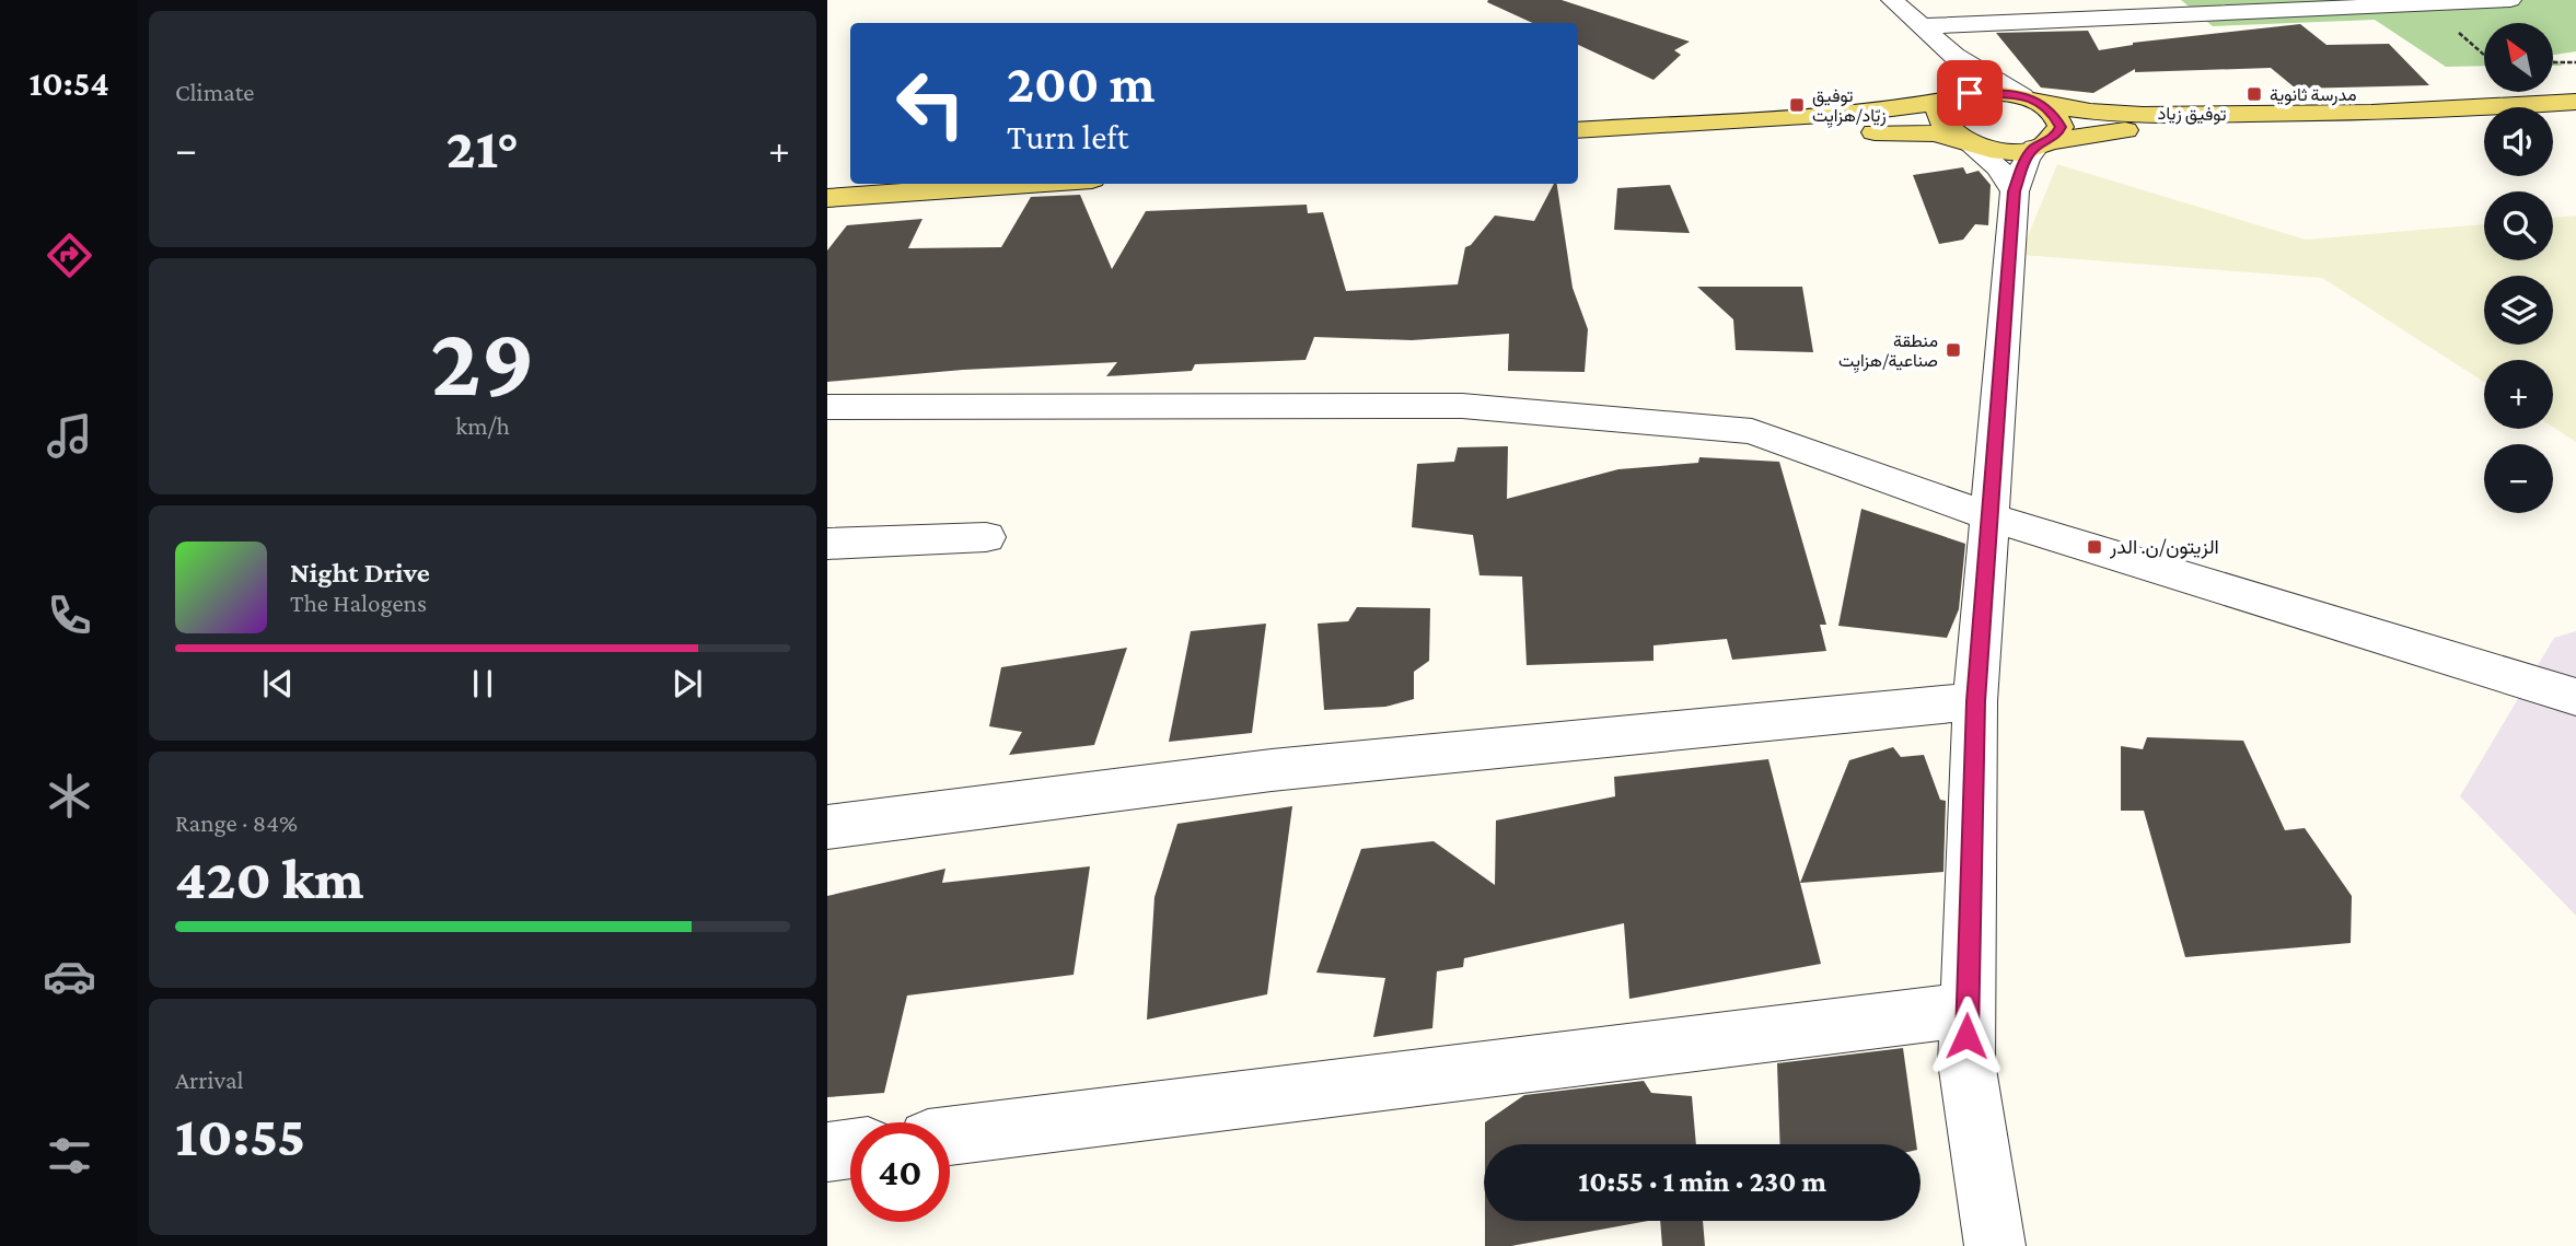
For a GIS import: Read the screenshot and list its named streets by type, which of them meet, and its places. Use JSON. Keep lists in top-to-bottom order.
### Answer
{
  "streets": {
    "main road": ["توفيق زياد"]
  },
  "places": {
    "transit": [
      "مدرسة ثانوية",
      "توفيق زيّاد/هزايِت",
      "منطقة صناعية/هزايِت",
      "الزيتون/ن. الدر"
    ]
  },
  "north": "top left",
  "page": {
    "tabs": "10:54",
    "tile": [
      "Climate",
      ["29", "km/h"],
      ["Range · 84%", "420 km"],
      ["Arrival", "10:55"]
    ],
    "map_buttons": ["+", "−"],
    "turn": ["200 m", "Turn left"],
    "heat": ["−", "21°", "+"],
    "song": ["Night Drive", "The Halogens"],
    "limit": "40",
    "trip": "10:55 · 1 min · 230 m"
  }
}
